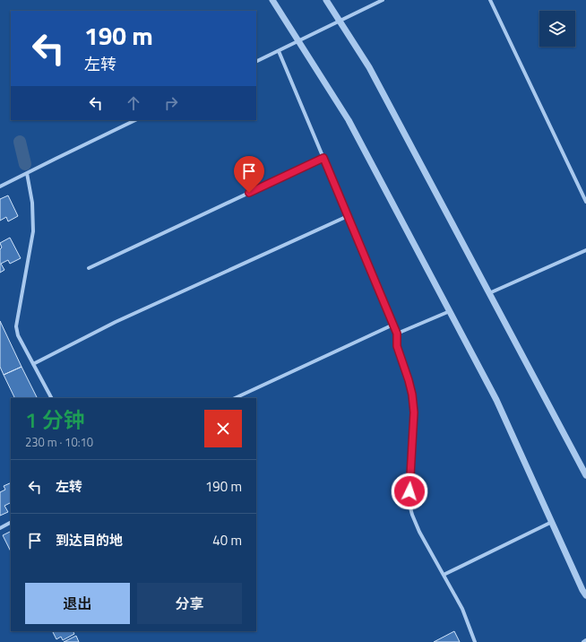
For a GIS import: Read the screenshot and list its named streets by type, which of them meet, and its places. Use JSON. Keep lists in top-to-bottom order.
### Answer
{
  "page": {
    "turn": ["190 m", "左转"],
    "heading": ["1 分钟", "230 m · 10:10"],
    "list": [
      {
        "name": "左转",
        "value": "190 m"
      },
      {
        "name": "到达目的地",
        "value": "40 m"
      }
    ],
    "buttons": ["退出", "分享"]
  }
}
